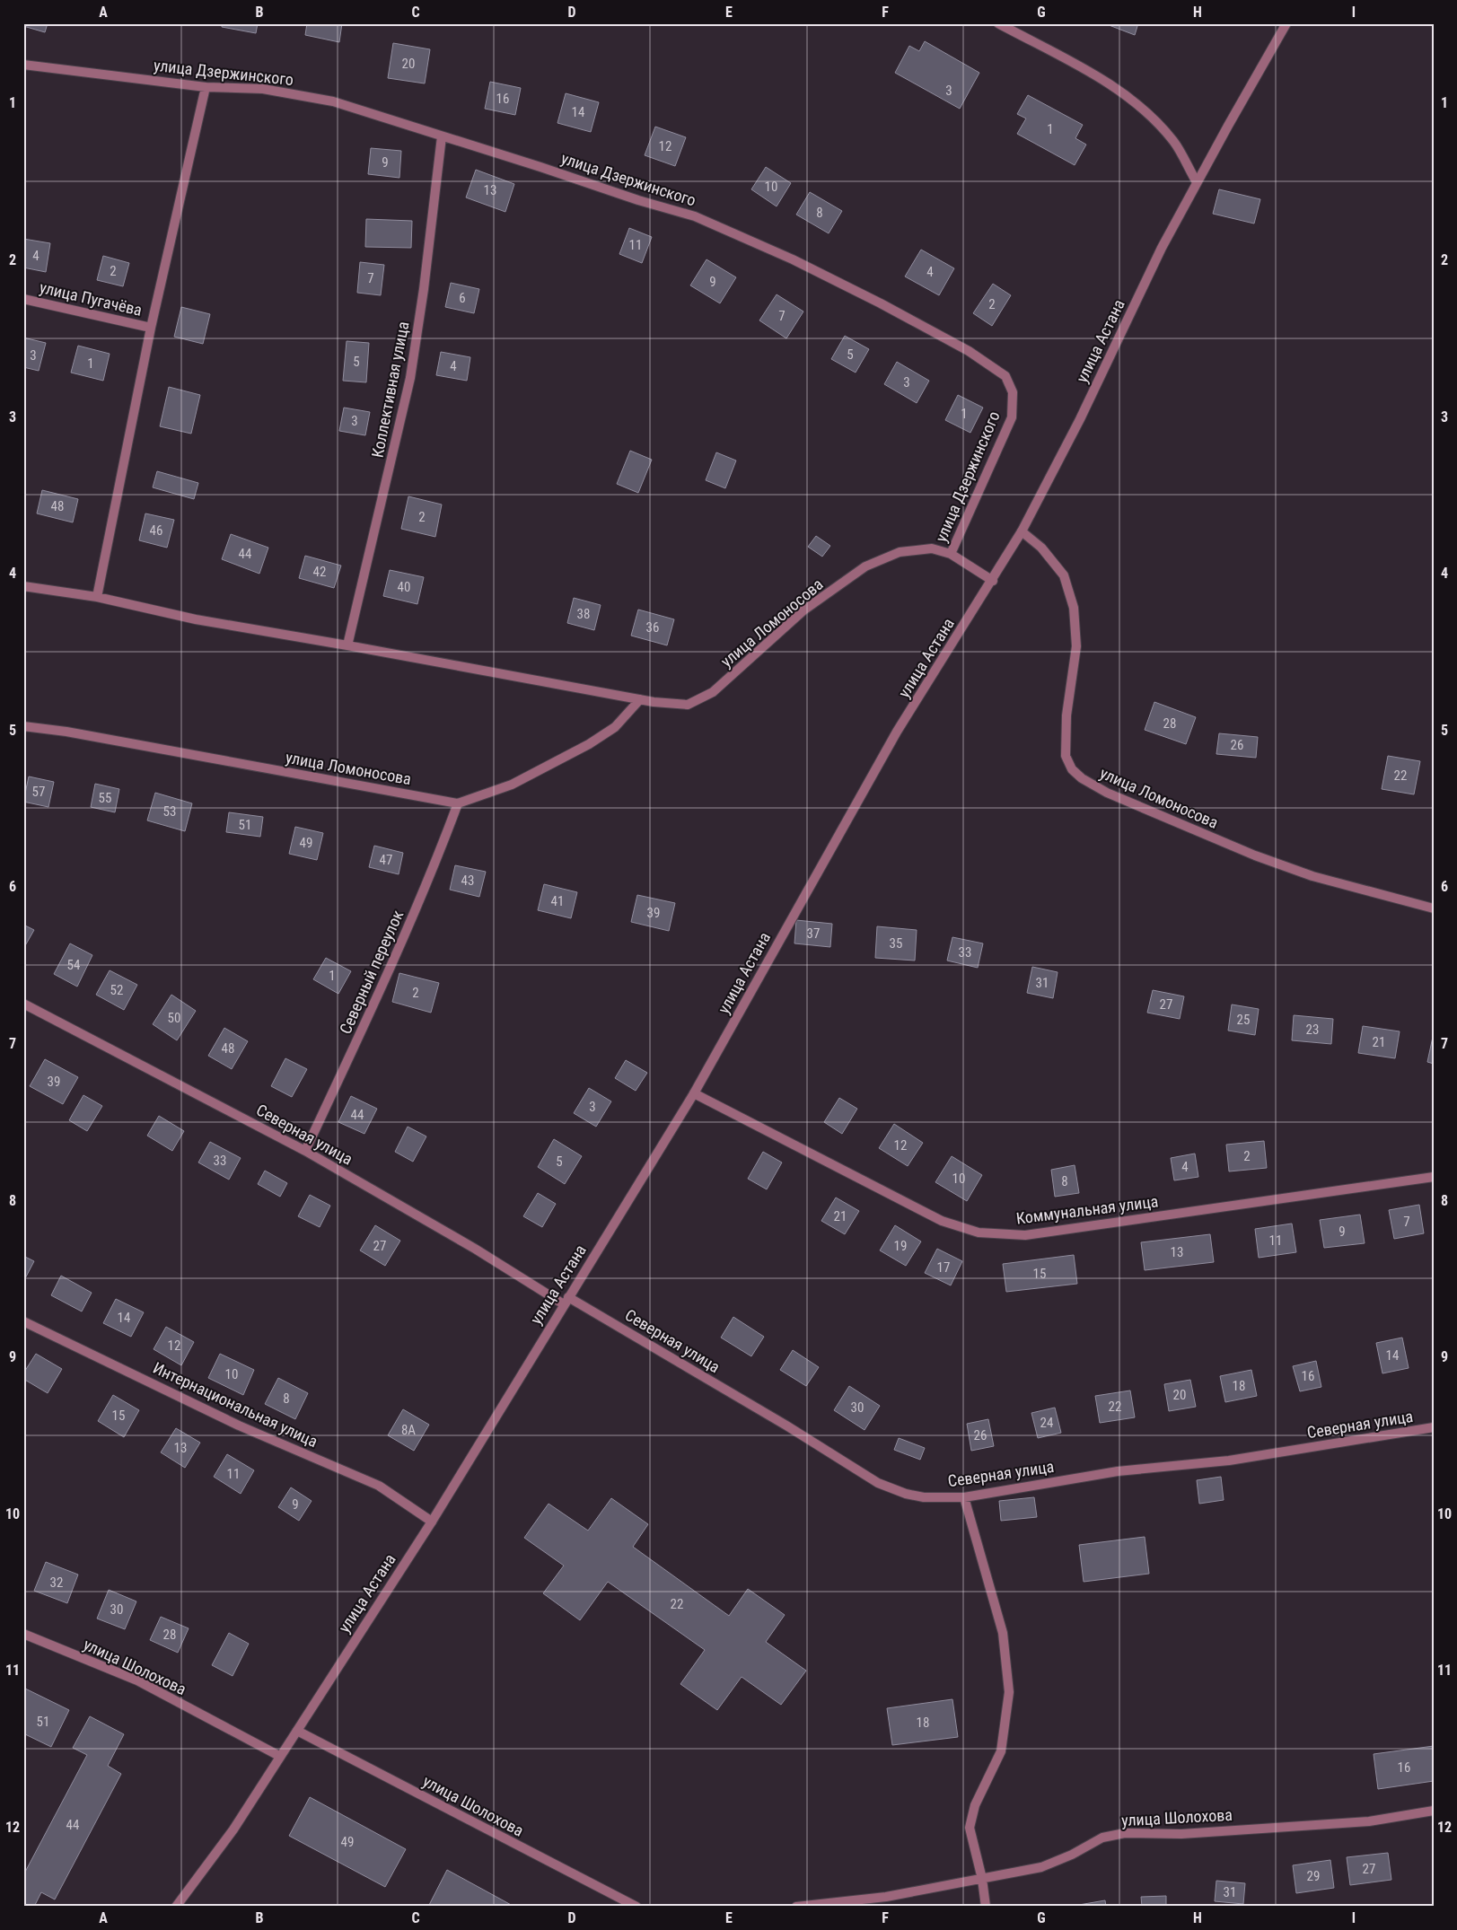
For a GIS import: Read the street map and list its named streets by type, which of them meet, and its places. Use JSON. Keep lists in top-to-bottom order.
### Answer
{
  "streets": {
    "street": [
      "улица Дзержинского",
      "улица Пугачёва",
      "улица Астана",
      "Коллективная улица",
      "улица Ломоносова",
      "Северный переулок",
      "Северная улица",
      "Коммунальная улица",
      "Интернациональная улица",
      "улица Шолохова"
    ]
  },
  "crossings": [
    ["улица Дзержинского", "Коллективная улица"],
    ["улица Дзержинского", "улица Ломоносова"],
    ["улица Астана", "улица Ломоносова"],
    ["улица Астана", "Северная улица"],
    ["улица Астана", "Коммунальная улица"],
    ["улица Астана", "Интернациональная улица"],
    ["улица Астана", "улица Шолохова"],
    ["Коллективная улица", "улица Ломоносова"],
    ["улица Ломоносова", "Северный переулок"],
    ["Северный переулок", "Северная улица"]
  ],
  "house_numbers": [
    "20",
    "3",
    "16",
    "14",
    "1",
    "12",
    "9",
    "10",
    "13",
    "8",
    "11",
    "4",
    "2",
    "4",
    "7",
    "9",
    "6",
    "2",
    "7",
    "5",
    "3",
    "5",
    "1",
    "4",
    "3",
    "1",
    "3",
    "48",
    "2",
    "46",
    "44",
    "42",
    "40",
    "38",
    "36",
    "28",
    "26",
    "22",
    "57",
    "55",
    "53",
    "51",
    "49",
    "47",
    "43",
    "41",
    "39",
    "37",
    "35",
    "33",
    "54",
    "1",
    "31",
    "52",
    "2",
    "27",
    "50",
    "25",
    "23",
    "21",
    "48",
    "39",
    "3",
    "44",
    "12",
    "2",
    "33",
    "5",
    "4",
    "10",
    "8",
    "21",
    "7",
    "9",
    "11",
    "27",
    "19",
    "13",
    "17",
    "15",
    "14",
    "12",
    "14",
    "10",
    "16",
    "18",
    "20",
    "8",
    "22",
    "30",
    "15",
    "24",
    "8А",
    "26",
    "13",
    "11",
    "9",
    "32",
    "22",
    "30",
    "28",
    "51",
    "18",
    "16",
    "44",
    "49",
    "27",
    "29",
    "31"
  ],
  "grid": {
    "columns": [
      "A",
      "B",
      "C",
      "D",
      "E",
      "F",
      "G",
      "H",
      "I"
    ],
    "rows": [
      "1",
      "2",
      "3",
      "4",
      "5",
      "6",
      "7",
      "8",
      "9",
      "10",
      "11",
      "12"
    ]
  }
}
